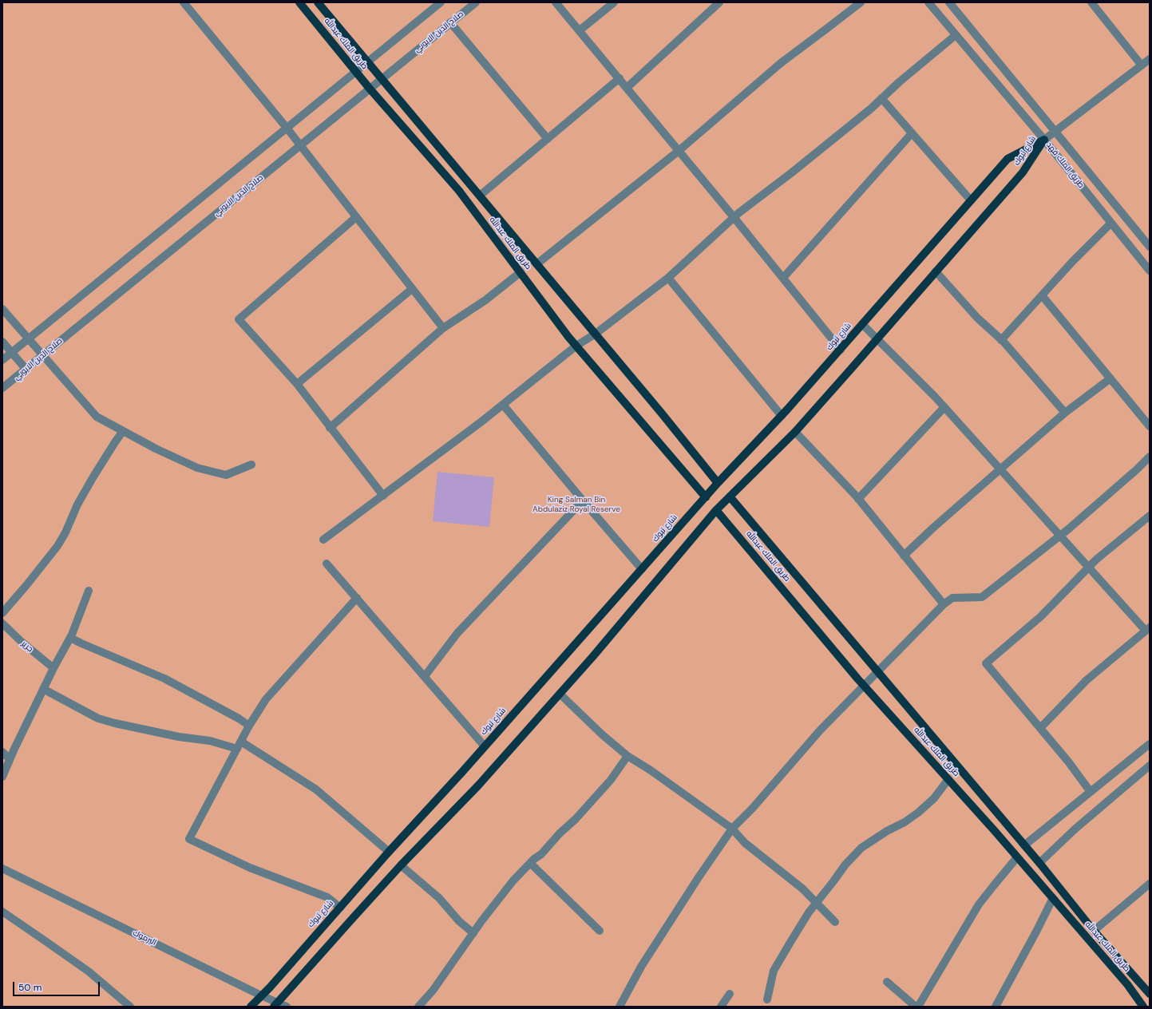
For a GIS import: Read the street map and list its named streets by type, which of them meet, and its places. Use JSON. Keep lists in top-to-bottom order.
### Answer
{
  "streets": {
    "main road": ["طريق الملك عبدالله", "شارع تبوك"],
    "street": [
      "صلاح الدين الايوبي",
      "طريق الملك فهد",
      "جرير",
      "اليرموك"
    ]
  },
  "crossings": [
    ["صلاح الدين الايوبي", "طريق الملك عبدالله"],
    ["طريق الملك عبدالله", "شارع تبوك"],
    ["شارع تبوك", "طريق الملك فهد"],
    ["شارع تبوك", "اليرموك"]
  ],
  "parks": ["King Salman Bin Abdulaziz Royal Reserve"],
  "scale_bar": "50 m"
}
